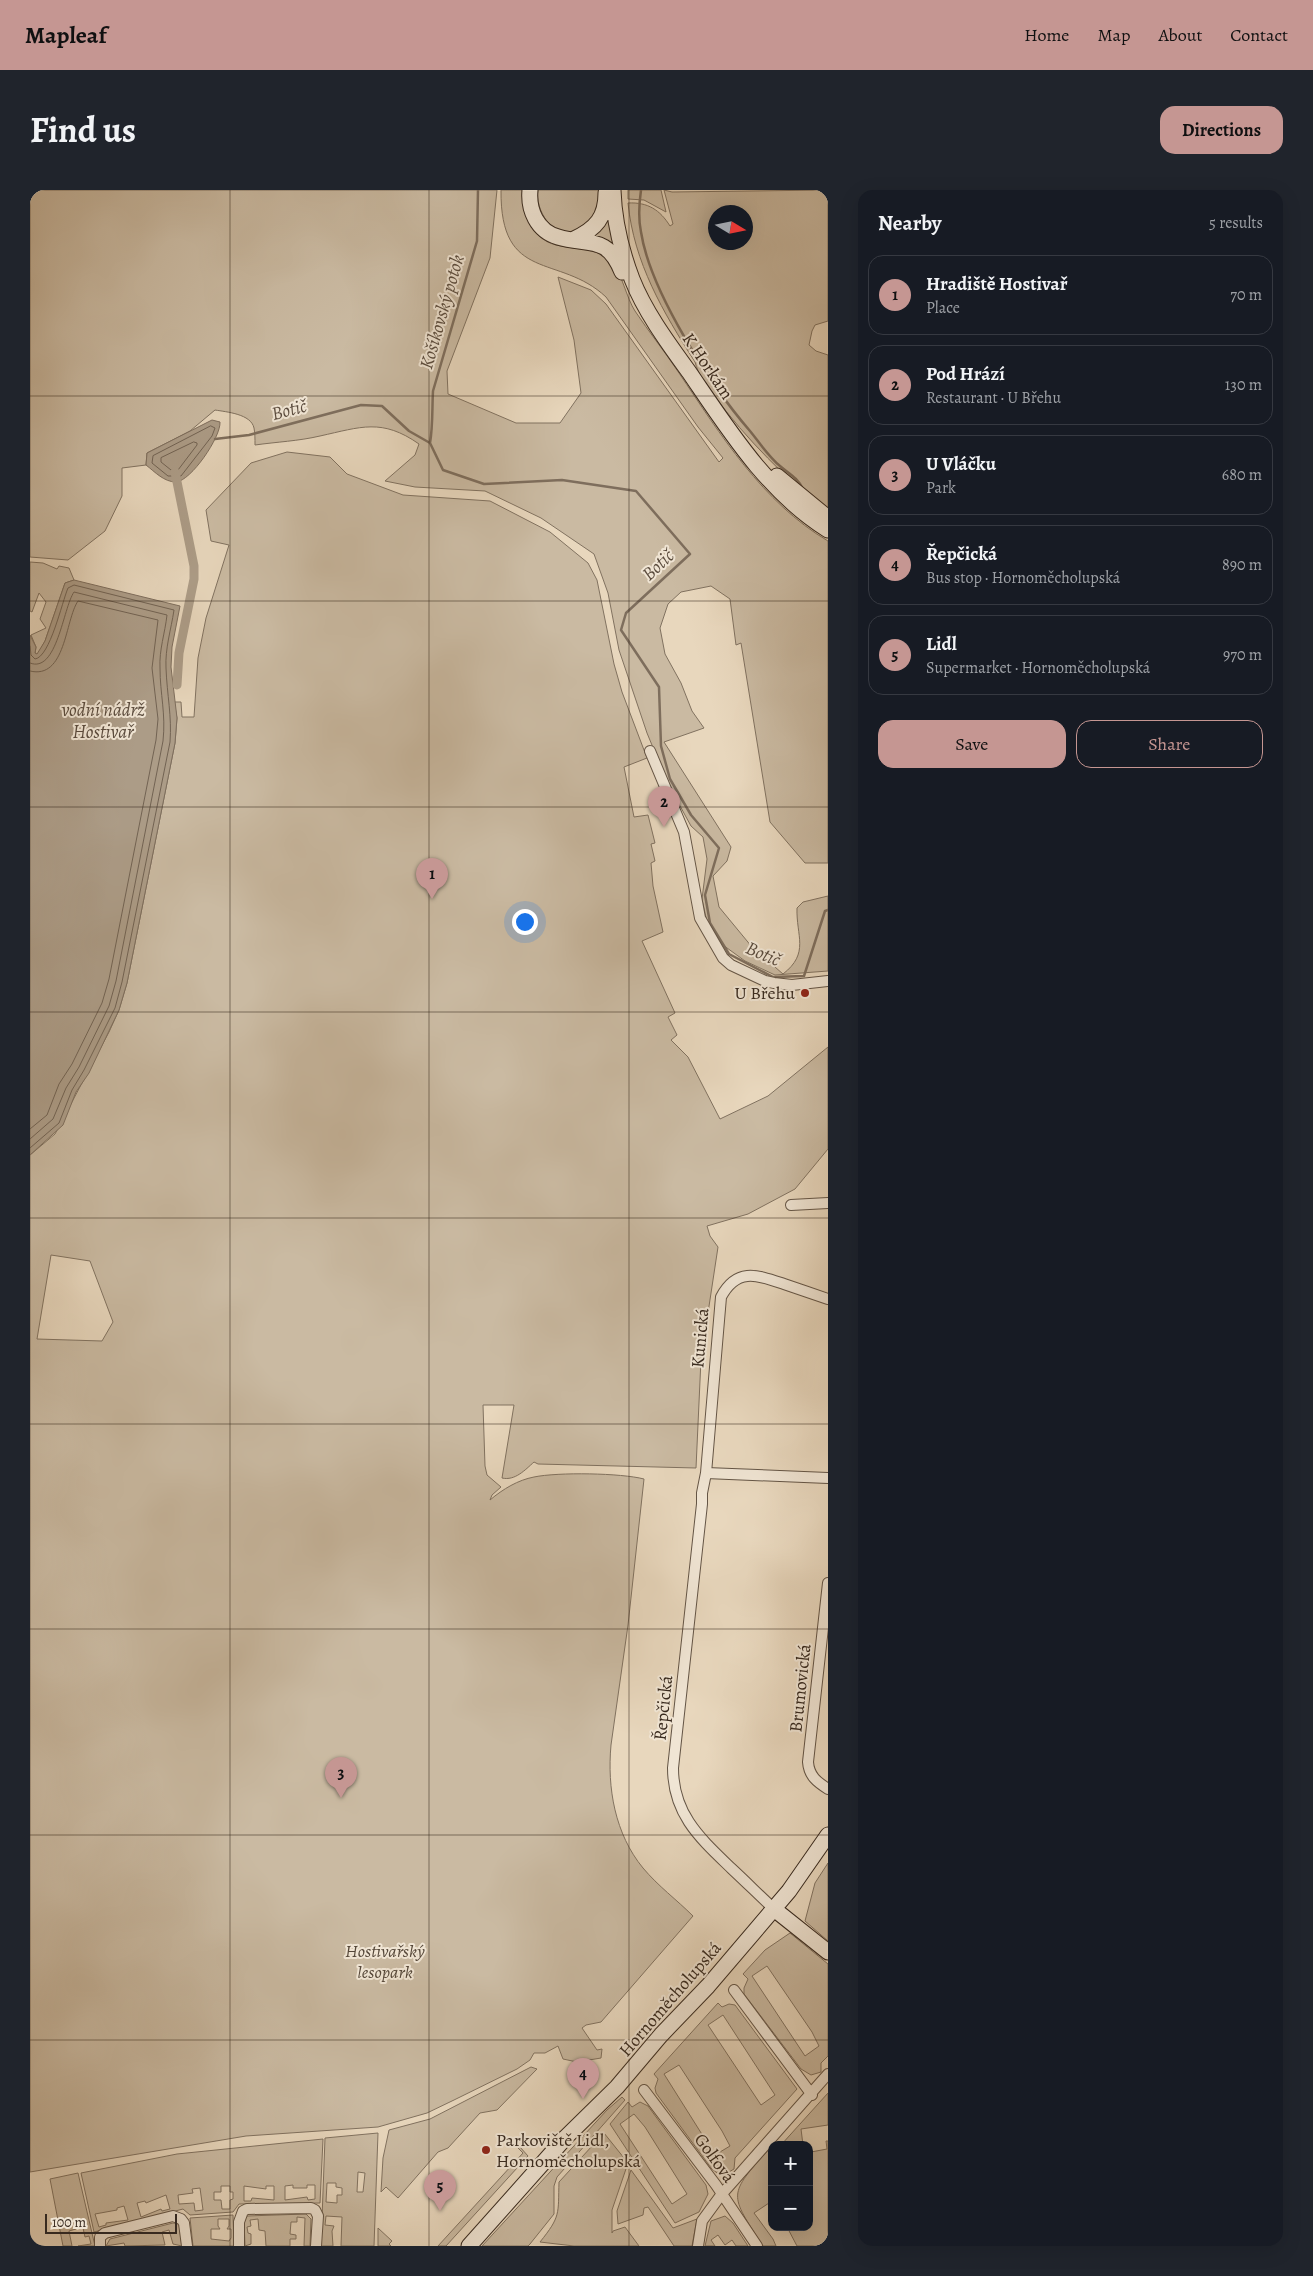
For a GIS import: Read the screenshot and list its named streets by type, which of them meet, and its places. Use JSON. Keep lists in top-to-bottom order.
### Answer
{
  "streets": {
    "main road": ["K Horkám", "Hornoměcholupská"],
    "street": [
      "Kunická",
      "Brumovická",
      "Řepčická",
      "Golfová"
    ]
  },
  "crossings": [
    ["Kunická", "Řepčická"],
    ["Řepčická", "Hornoměcholupská"]
  ],
  "water": ["Košíkovský potok", "Botič", "vodní nádrž Hostivař"],
  "parks": ["Hostivařský lesopark"],
  "places": ["U Břehu", "Parkoviště Lidl, Hornoměcholupská"],
  "scale_bar": "100 m",
  "north": "right",
  "page": {
    "header": "Mapleaf",
    "nav": [
      "Home",
      "Map",
      "About",
      "Contact"
    ],
    "title": "Find us",
    "buttons": [
      "Directions",
      ["Save", "Share"]
    ],
    "heading": ["Nearby", "5 results"],
    "list": [
      {
        "mark": "1",
        "name": "Hradiště Hostivař",
        "note": "Place",
        "value": "70 m"
      },
      {
        "mark": "2",
        "name": "Pod Hrází",
        "note": "Restaurant · U Břehu",
        "value": "130 m"
      },
      {
        "mark": "3",
        "name": "U Vláčku",
        "note": "Park",
        "value": "680 m"
      },
      {
        "mark": "4",
        "name": "Řepčická",
        "note": "Bus stop · Hornoměcholupská",
        "value": "890 m"
      },
      {
        "mark": "5",
        "name": "Lidl",
        "note": "Supermarket · Hornoměcholupská",
        "value": "970 m"
      }
    ],
    "pins": [
      "2",
      "1",
      "3",
      "4",
      "5"
    ],
    "map_buttons": ["+", "−"],
    "scale": "100 m"
  }
}
